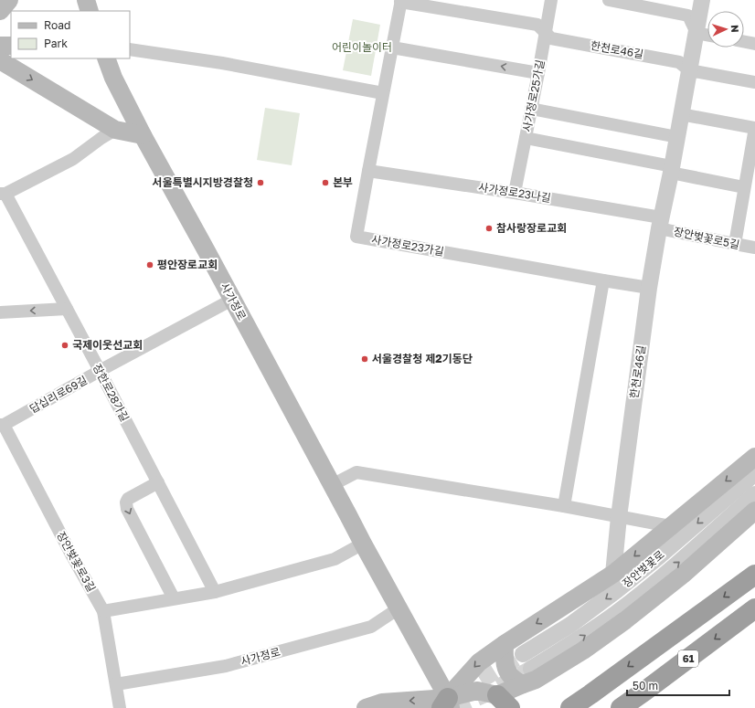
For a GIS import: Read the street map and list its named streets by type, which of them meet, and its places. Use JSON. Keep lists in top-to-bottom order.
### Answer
{
  "streets": {
    "highway": ["61"],
    "main road": ["사가정로"],
    "street": [
      "한천로46길",
      "사가정로25가길",
      "사가정로23나길",
      "장안벚꽃로5길",
      "사가정로23가길",
      "장한로28가길",
      "답십리로69길",
      "장안벚꽃로3길",
      "장안벚꽃로"
    ]
  },
  "crossings": [
    ["한천로46길", "사가정로25가길"],
    ["한천로46길", "사가정로23나길"],
    ["한천로46길", "장안벚꽃로5길"],
    ["한천로46길", "사가정로23가길"],
    ["사가정로25가길", "사가정로23나길"],
    ["사가정로25가길", "사가정로23가길"],
    ["사가정로23나길", "장안벚꽃로5길"],
    ["사가정로23나길", "사가정로23가길"],
    ["사가정로", "답십리로69길"],
    ["사가정로", "장안벚꽃로3길"],
    ["장한로28가길", "답십리로69길"],
    ["답십리로69길", "장안벚꽃로3길"]
  ],
  "parks": ["어린이놀이터"],
  "places": [
    "서울특별시지방경찰청",
    "본부",
    "참사랑장로교회",
    "평안장로교회",
    "국제이웃선교회",
    "서울경찰청 제2기동단"
  ],
  "legend": ["Road", "Park"],
  "scale_bar": "50 m",
  "north": "right"
}
